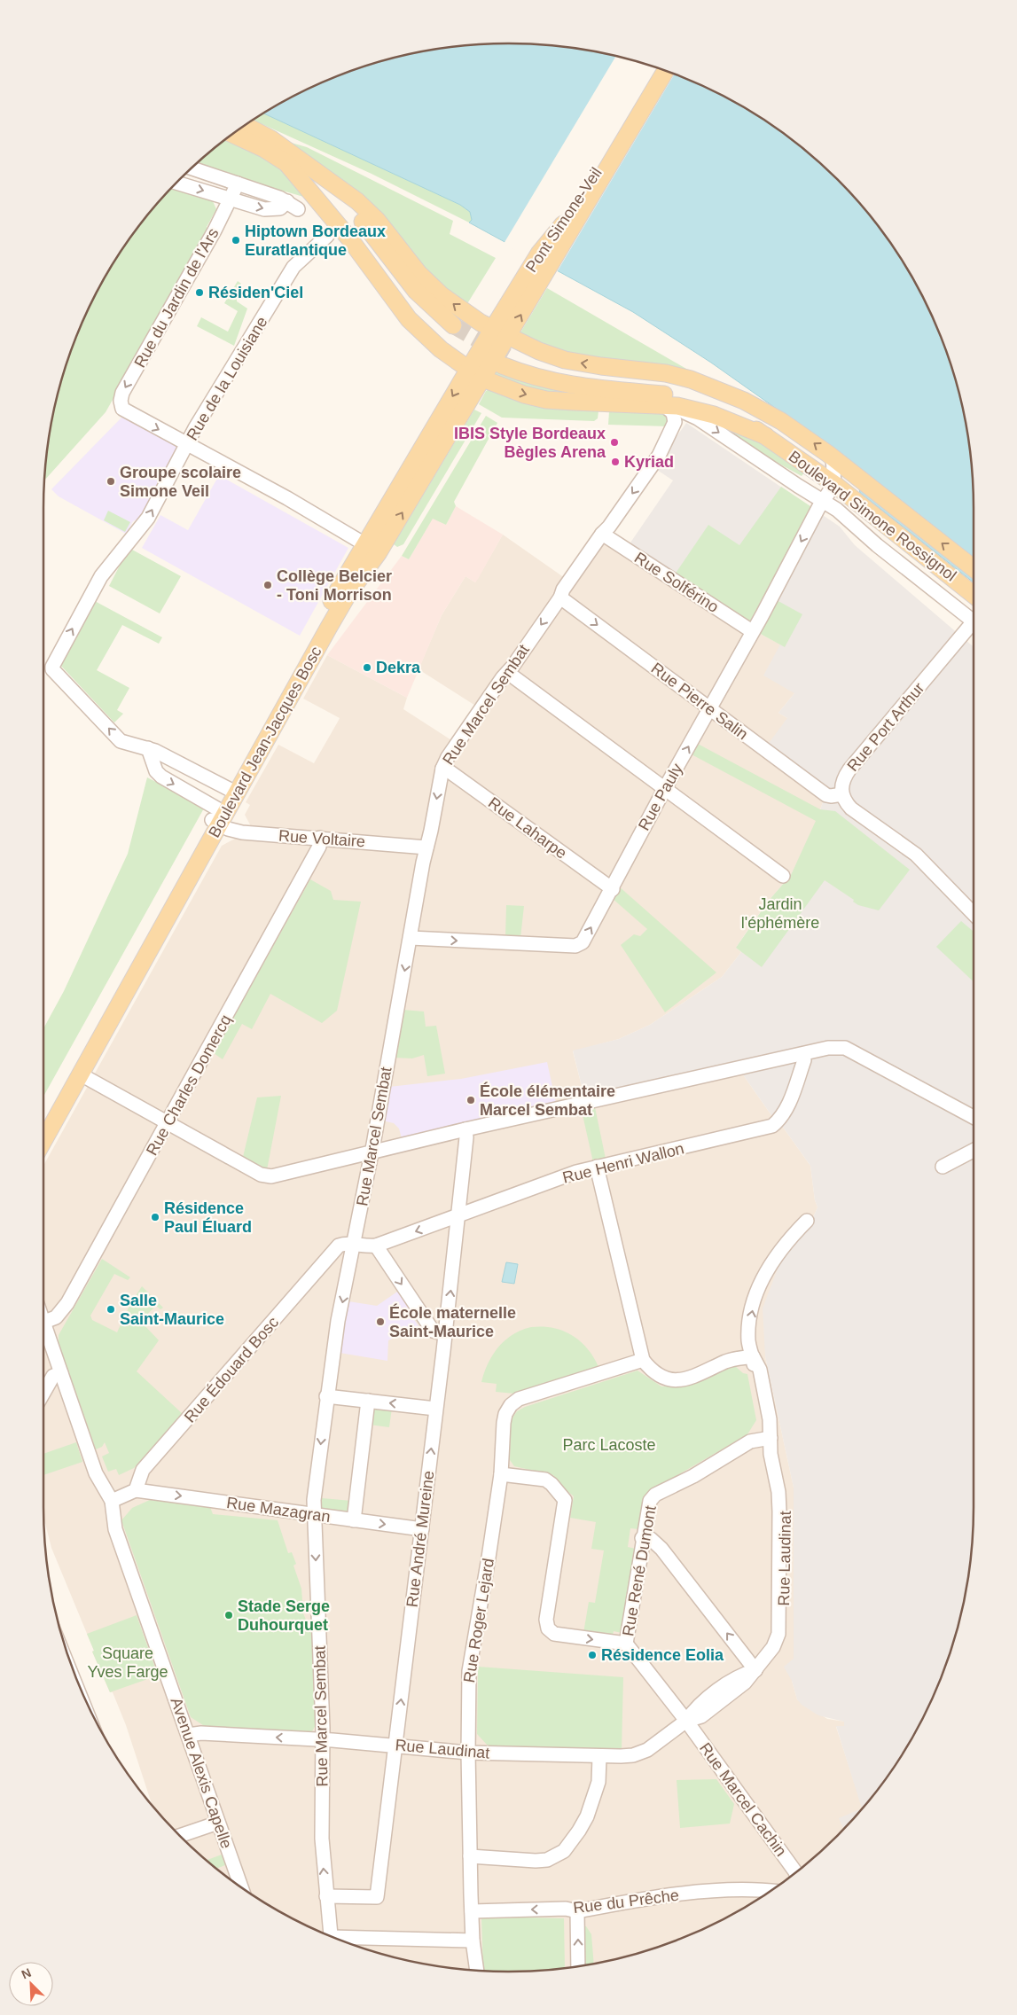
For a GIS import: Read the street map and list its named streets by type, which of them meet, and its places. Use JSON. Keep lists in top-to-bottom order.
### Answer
{
  "streets": {
    "main road": ["Pont Simone-Veil", "Boulevard Simone Rossignol", "Boulevard Jean-Jacques Bosc"],
    "street": [
      "Rue du Jardin de l'Ars",
      "Rue de la Louisiane",
      "Rue Solférino",
      "Rue Pierre Salin",
      "Rue Marcel Sembat",
      "Rue Port Arthur",
      "Rue Pauly",
      "Rue Laharpe",
      "Rue Voltaire",
      "Rue Charles Domercq",
      "Rue Henri Wallon",
      "Rue Édouard Bosc",
      "Rue Mazagran",
      "Rue André Mureine",
      "Rue Laudinat",
      "Rue René Dumont",
      "Rue Roger Lejard",
      "Avenue Alexis Capelle",
      "Rue Marcel Cachin",
      "Rue du Prêche"
    ]
  },
  "crossings": [
    ["Pont Simone-Veil", "Boulevard Jean-Jacques Bosc"],
    ["Rue du Jardin de l'Ars", "Rue de la Louisiane"],
    ["Rue de la Louisiane", "Boulevard Jean-Jacques Bosc"],
    ["Boulevard Simone Rossignol", "Rue Pauly"],
    ["Rue Solférino", "Rue Marcel Sembat"],
    ["Rue Solférino", "Rue Pauly"],
    ["Rue Pierre Salin", "Rue Marcel Sembat"],
    ["Rue Pierre Salin", "Rue Port Arthur"],
    ["Rue Pierre Salin", "Rue Pauly"],
    ["Rue Marcel Sembat", "Rue Pauly"],
    ["Rue Marcel Sembat", "Rue Laharpe"],
    ["Rue Marcel Sembat", "Rue Voltaire"],
    ["Rue Marcel Sembat", "Rue Édouard Bosc"],
    ["Rue Marcel Sembat", "Rue Mazagran"],
    ["Rue Marcel Sembat", "Rue André Mureine"],
    ["Rue Marcel Sembat", "Rue Laudinat"],
    ["Boulevard Jean-Jacques Bosc", "Rue Voltaire"],
    ["Rue Pauly", "Rue Laharpe"],
    ["Rue Voltaire", "Rue Charles Domercq"],
    ["Rue Charles Domercq", "Avenue Alexis Capelle"],
    ["Rue Henri Wallon", "Rue Édouard Bosc"],
    ["Rue Henri Wallon", "Rue André Mureine"],
    ["Rue Édouard Bosc", "Rue Mazagran"],
    ["Rue Mazagran", "Rue André Mureine"],
    ["Rue André Mureine", "Rue Laudinat"],
    ["Rue Laudinat", "Rue René Dumont"],
    ["Rue Laudinat", "Rue Roger Lejard"],
    ["Rue Laudinat", "Avenue Alexis Capelle"],
    ["Rue Laudinat", "Rue Marcel Cachin"],
    ["Rue René Dumont", "Rue Marcel Cachin"],
    ["Rue Roger Lejard", "Rue du Prêche"]
  ],
  "one_way": ["Rue Mazagran", "Rue André Mureine", "Rue du Prêche"],
  "parks": ["Jardin l'éphémère", "Parc Lacoste", "Square Yves Farge"],
  "places": [
    "Hiptown Bordeaux Euratlantique",
    "Résiden'Ciel",
    "IBIS Style Bordeaux Bègles Arena",
    "Kyriad",
    "Groupe scolaire Simone Veil",
    "Collège Belcier - Toni Morrison",
    "Dekra",
    "École élémentaire Marcel Sembat",
    "Résidence Paul Éluard",
    "Salle Saint-Maurice",
    "École maternelle Saint-Maurice",
    "Stade Serge Duhourquet",
    "Résidence Eolia"
  ],
  "north": "top left"
}
